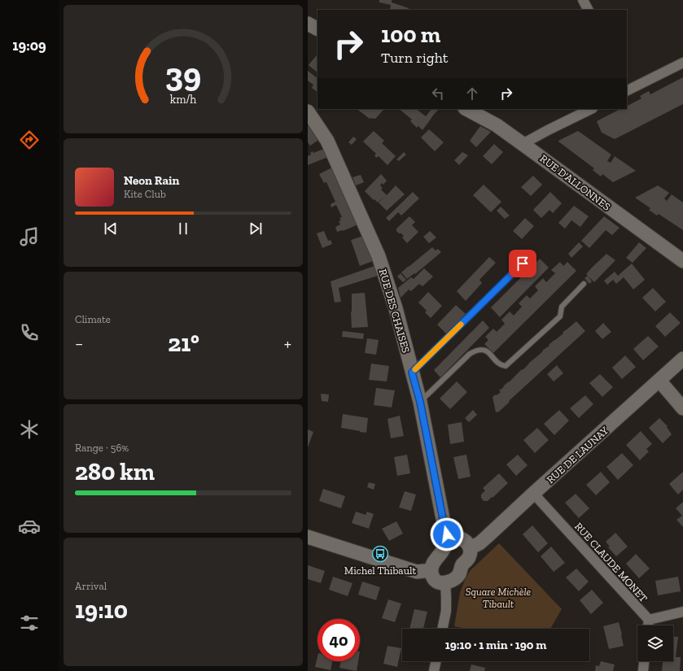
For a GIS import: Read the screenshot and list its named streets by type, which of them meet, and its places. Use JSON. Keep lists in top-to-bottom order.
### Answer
{
  "streets": {
    "street": [
      "RUE D'ALLONNES",
      "RUE DES CHAISES",
      "RUE DE LAUNAY",
      "RUE CLAUDE MONET"
    ]
  },
  "crossings": [
    ["RUE DE LAUNAY", "RUE CLAUDE MONET"]
  ],
  "parks": ["Square Michèle Tibault"],
  "places": {
    "bus stop": ["Michel Thibault"]
  },
  "page": {
    "tabs": "19:09",
    "turn": ["100 m", "Turn right"],
    "song": ["Neon Rain", "Kite Club"],
    "tile": [
      "Climate",
      ["Range · 56%", "280 km"],
      ["Arrival", "19:10"]
    ],
    "heat": ["−", "21°", "+"],
    "limit": "40",
    "trip": "19:10 · 1 min · 190 m",
    "gauge": ["39", "km/h"]
  }
}
